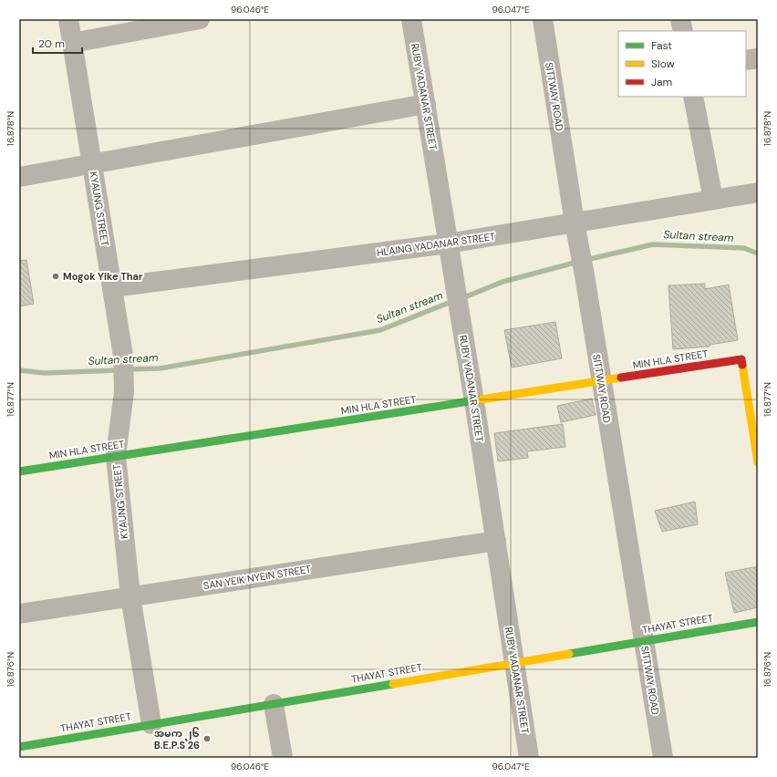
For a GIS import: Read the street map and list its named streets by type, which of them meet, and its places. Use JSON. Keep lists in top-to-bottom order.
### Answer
{
  "streets": {
    "street": [
      "RUBY YADANAR STREET",
      "SITTWAY ROAD",
      "KYAUNG STREET",
      "HLAING YADANAR STREET",
      "MIN HLA STREET",
      "SAN YEIK NYEIN STREET",
      "THAYAT STREET"
    ]
  },
  "crossings": [
    ["RUBY YADANAR STREET", "HLAING YADANAR STREET"],
    ["RUBY YADANAR STREET", "MIN HLA STREET"],
    ["RUBY YADANAR STREET", "SAN YEIK NYEIN STREET"],
    ["RUBY YADANAR STREET", "THAYAT STREET"],
    ["SITTWAY ROAD", "HLAING YADANAR STREET"],
    ["SITTWAY ROAD", "MIN HLA STREET"],
    ["SITTWAY ROAD", "THAYAT STREET"],
    ["KYAUNG STREET", "HLAING YADANAR STREET"],
    ["KYAUNG STREET", "MIN HLA STREET"],
    ["KYAUNG STREET", "SAN YEIK NYEIN STREET"],
    ["KYAUNG STREET", "THAYAT STREET"]
  ],
  "water": ["Sultan stream"],
  "places": ["Mogok Yike Thar", "အမက ၂၆ B.E.P.S 26"],
  "legend": ["Fast", "Slow", "Jam"],
  "scale_bar": "20 m",
  "coordinates": [
    "96.046°E",
    "96.047°E",
    "16.878°N",
    "16.877°N",
    "16.876°N"
  ]
}
